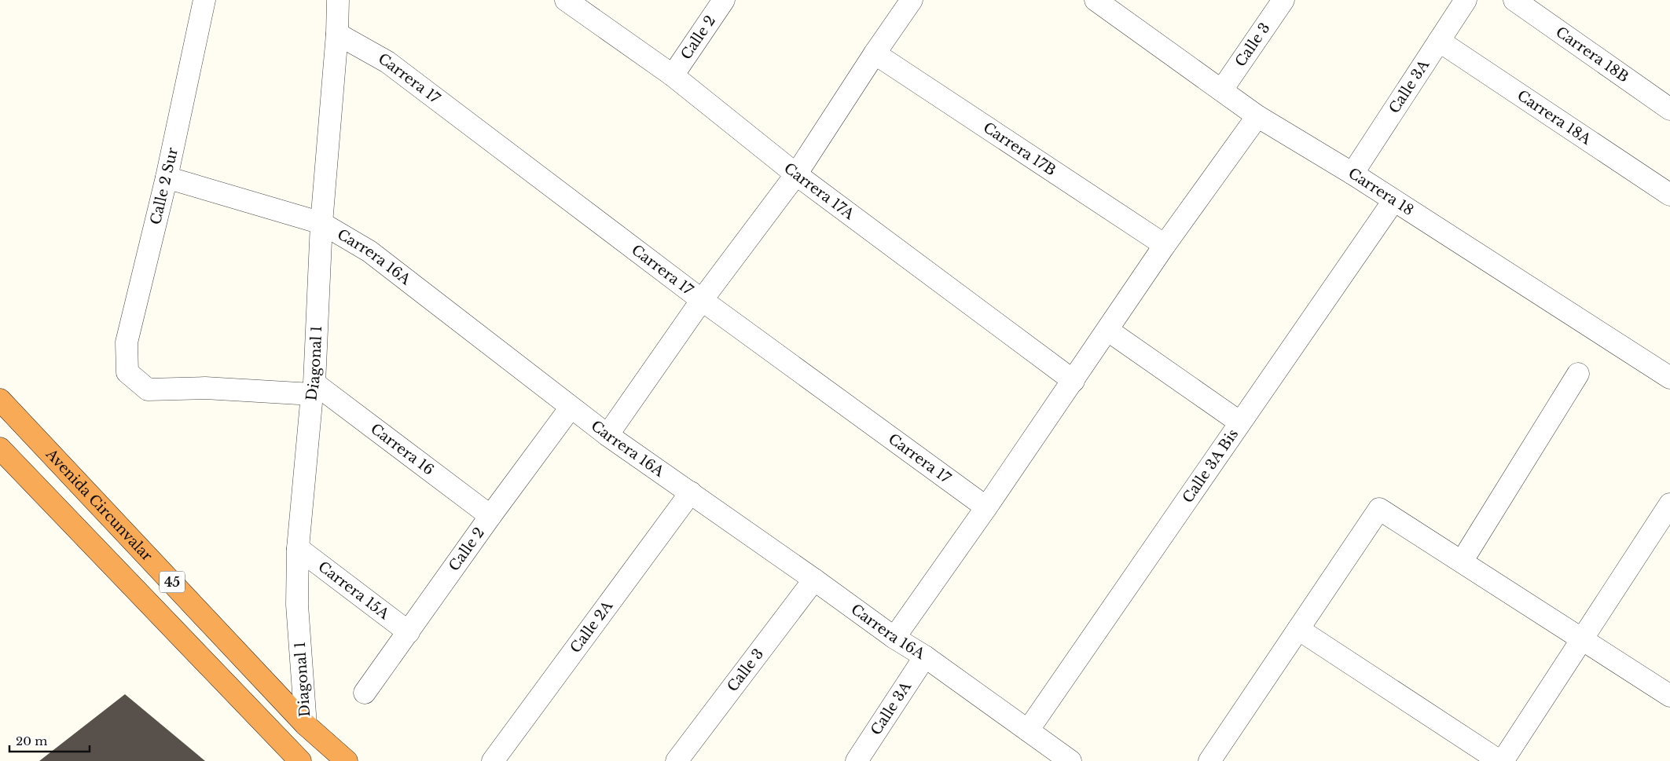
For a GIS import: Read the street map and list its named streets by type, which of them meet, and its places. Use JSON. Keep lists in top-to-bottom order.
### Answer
{
  "streets": {
    "highway": ["Avenida Circunvalar", "45"],
    "street": [
      "Calle 2",
      "Calle 3",
      "Carrera 18B",
      "Carrera 17",
      "Calle 3A",
      "Carrera 18A",
      "Carrera 17B",
      "Calle 2 Sur",
      "Carrera 17A",
      "Carrera 18",
      "Carrera 16A",
      "Diagonal 1",
      "Carrera 16",
      "Calle 3A Bis",
      "Carrera 15A",
      "Calle 2A"
    ]
  },
  "crossings": [
    ["Calle 2", "Carrera 17A"],
    ["Calle 2", "Carrera 16A"],
    ["Calle 2", "Carrera 16"],
    ["Calle 2", "Carrera 15A"],
    ["Calle 3", "Carrera 18"],
    ["Calle 3", "Carrera 16A"],
    ["Carrera 17", "Diagonal 1"],
    ["Calle 3A", "Carrera 18A"],
    ["Calle 3A", "Carrera 18"],
    ["Calle 3A", "Carrera 16A"],
    ["Calle 2 Sur", "Carrera 16A"],
    ["Calle 2 Sur", "Diagonal 1"],
    ["Calle 2 Sur", "Carrera 16"],
    ["Carrera 18", "Calle 3A Bis"],
    ["Carrera 16A", "Diagonal 1"],
    ["Carrera 16A", "Calle 3A Bis"],
    ["Carrera 16A", "Calle 2A"],
    ["Diagonal 1", "Carrera 16"],
    ["Diagonal 1", "Avenida Circunvalar"],
    ["Diagonal 1", "Carrera 15A"]
  ],
  "scale_bar": "20 m"
}
